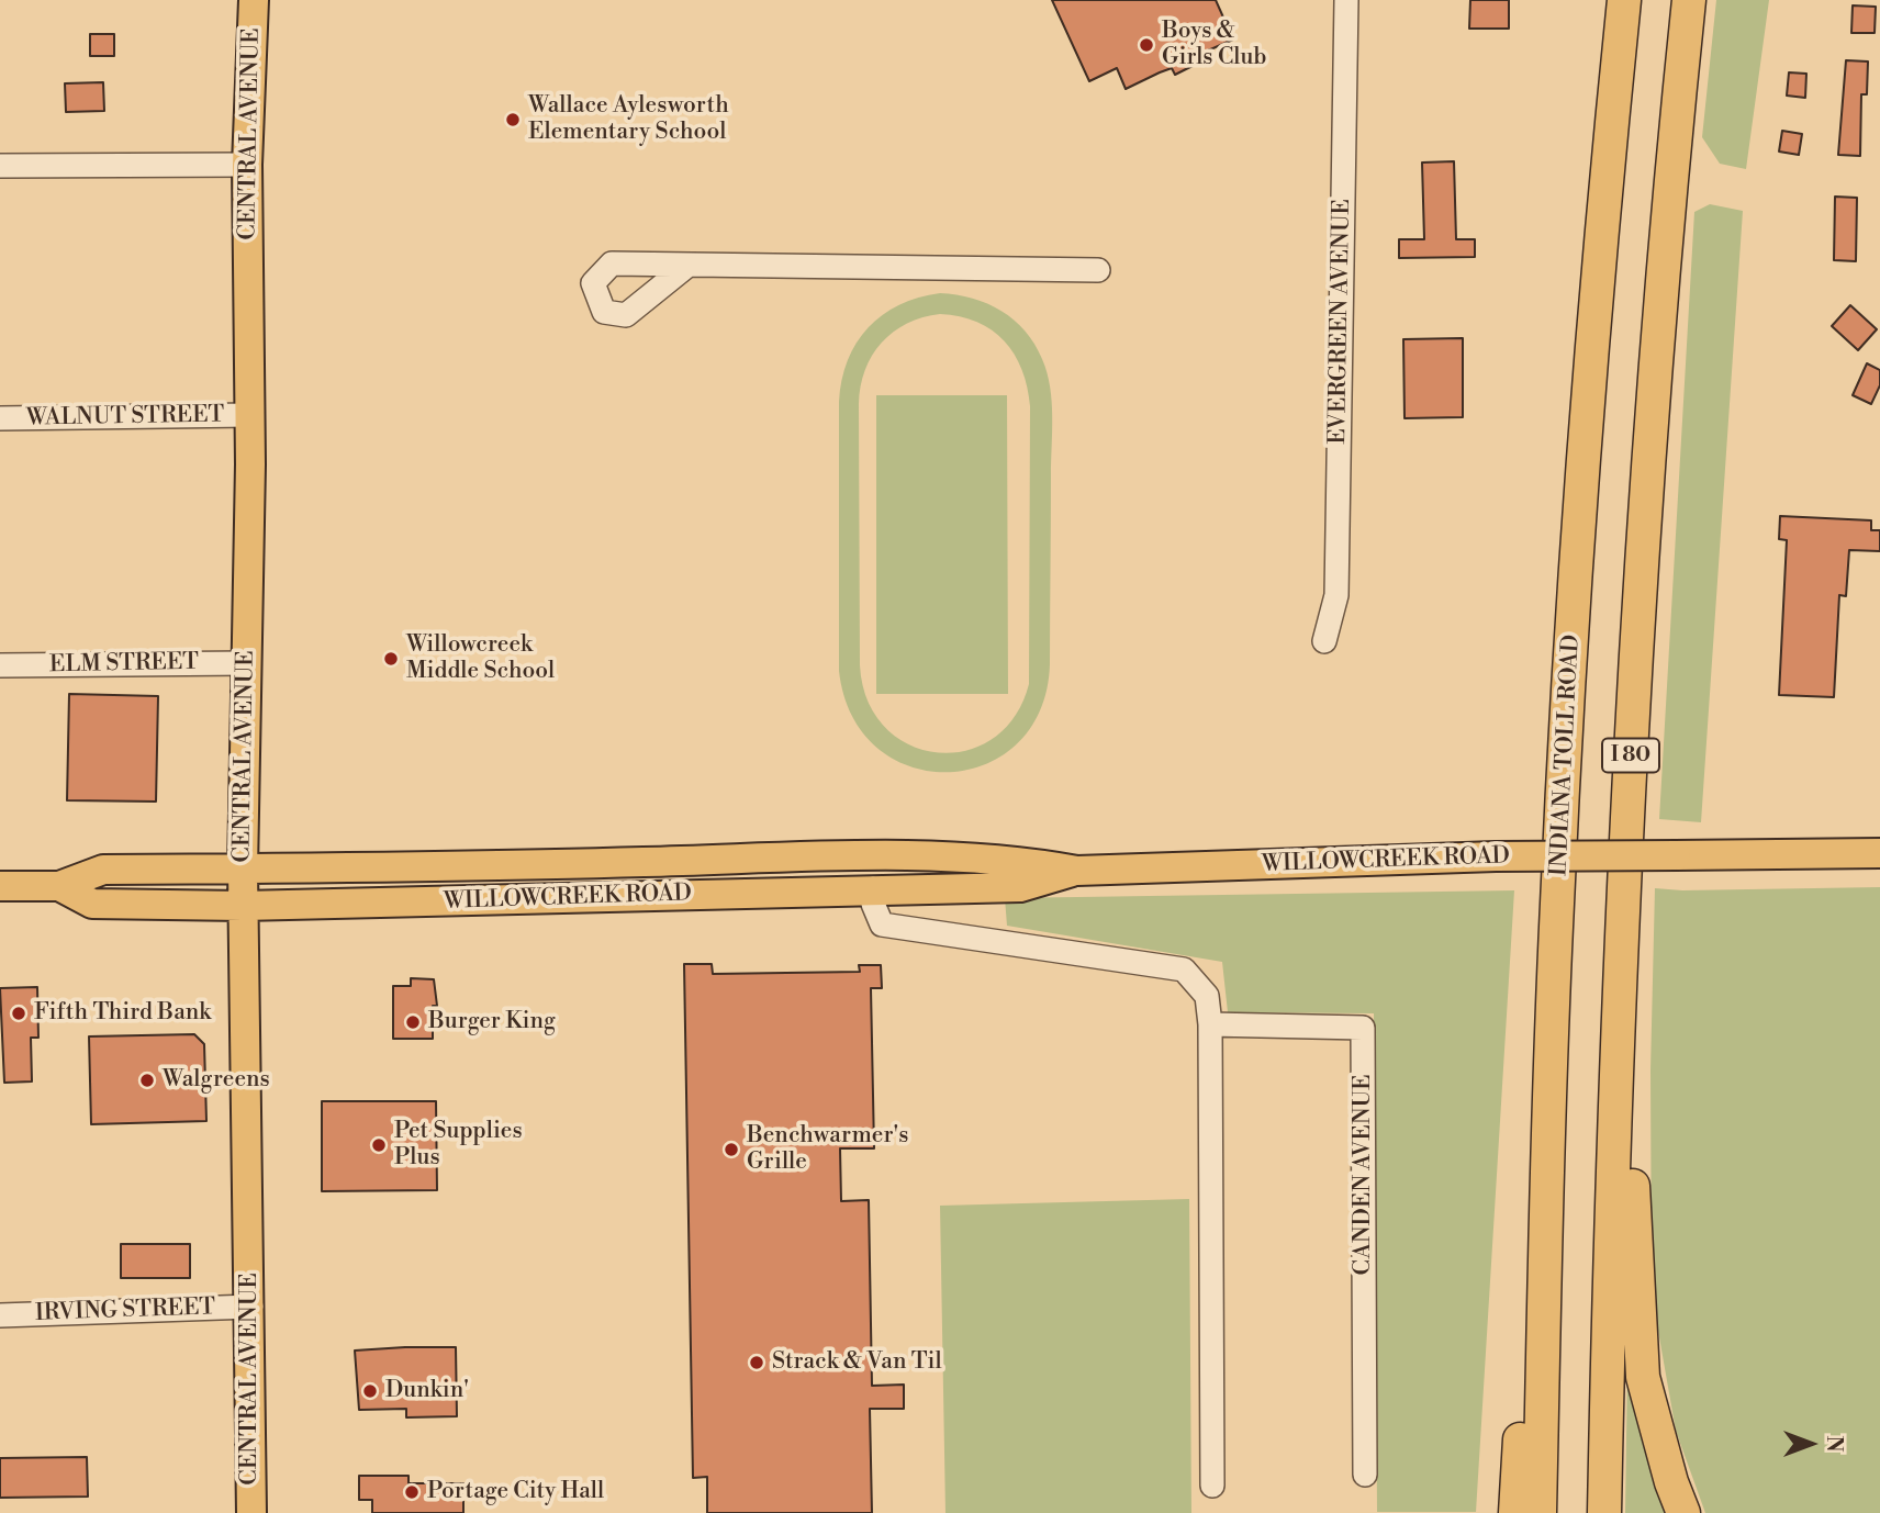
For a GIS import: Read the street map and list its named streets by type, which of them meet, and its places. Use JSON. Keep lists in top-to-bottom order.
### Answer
{
  "streets": {
    "highway": ["INDIANA TOLL ROAD", "I 80"],
    "main road": ["CENTRAL AVENUE", "WILLOWCREEK ROAD"],
    "street": [
      "EVERGREEN AVENUE",
      "WALNUT STREET",
      "ELM STREET",
      "CANDEN AVENUE",
      "IRVING STREET"
    ]
  },
  "crossings": [
    ["CENTRAL AVENUE", "WALNUT STREET"],
    ["CENTRAL AVENUE", "ELM STREET"],
    ["CENTRAL AVENUE", "WILLOWCREEK ROAD"],
    ["CENTRAL AVENUE", "IRVING STREET"]
  ],
  "places": [
    "Boys & Girls Club",
    "Wallace Aylesworth Elementary School",
    "Willowcreek Middle School",
    "Fifth Third Bank",
    "Burger King",
    "Walgreens",
    "Pet Supplies Plus",
    "Benchwarmer's Grille",
    "Strack & Van Til",
    "Dunkin'",
    "Portage City Hall"
  ],
  "north": "right"
}
